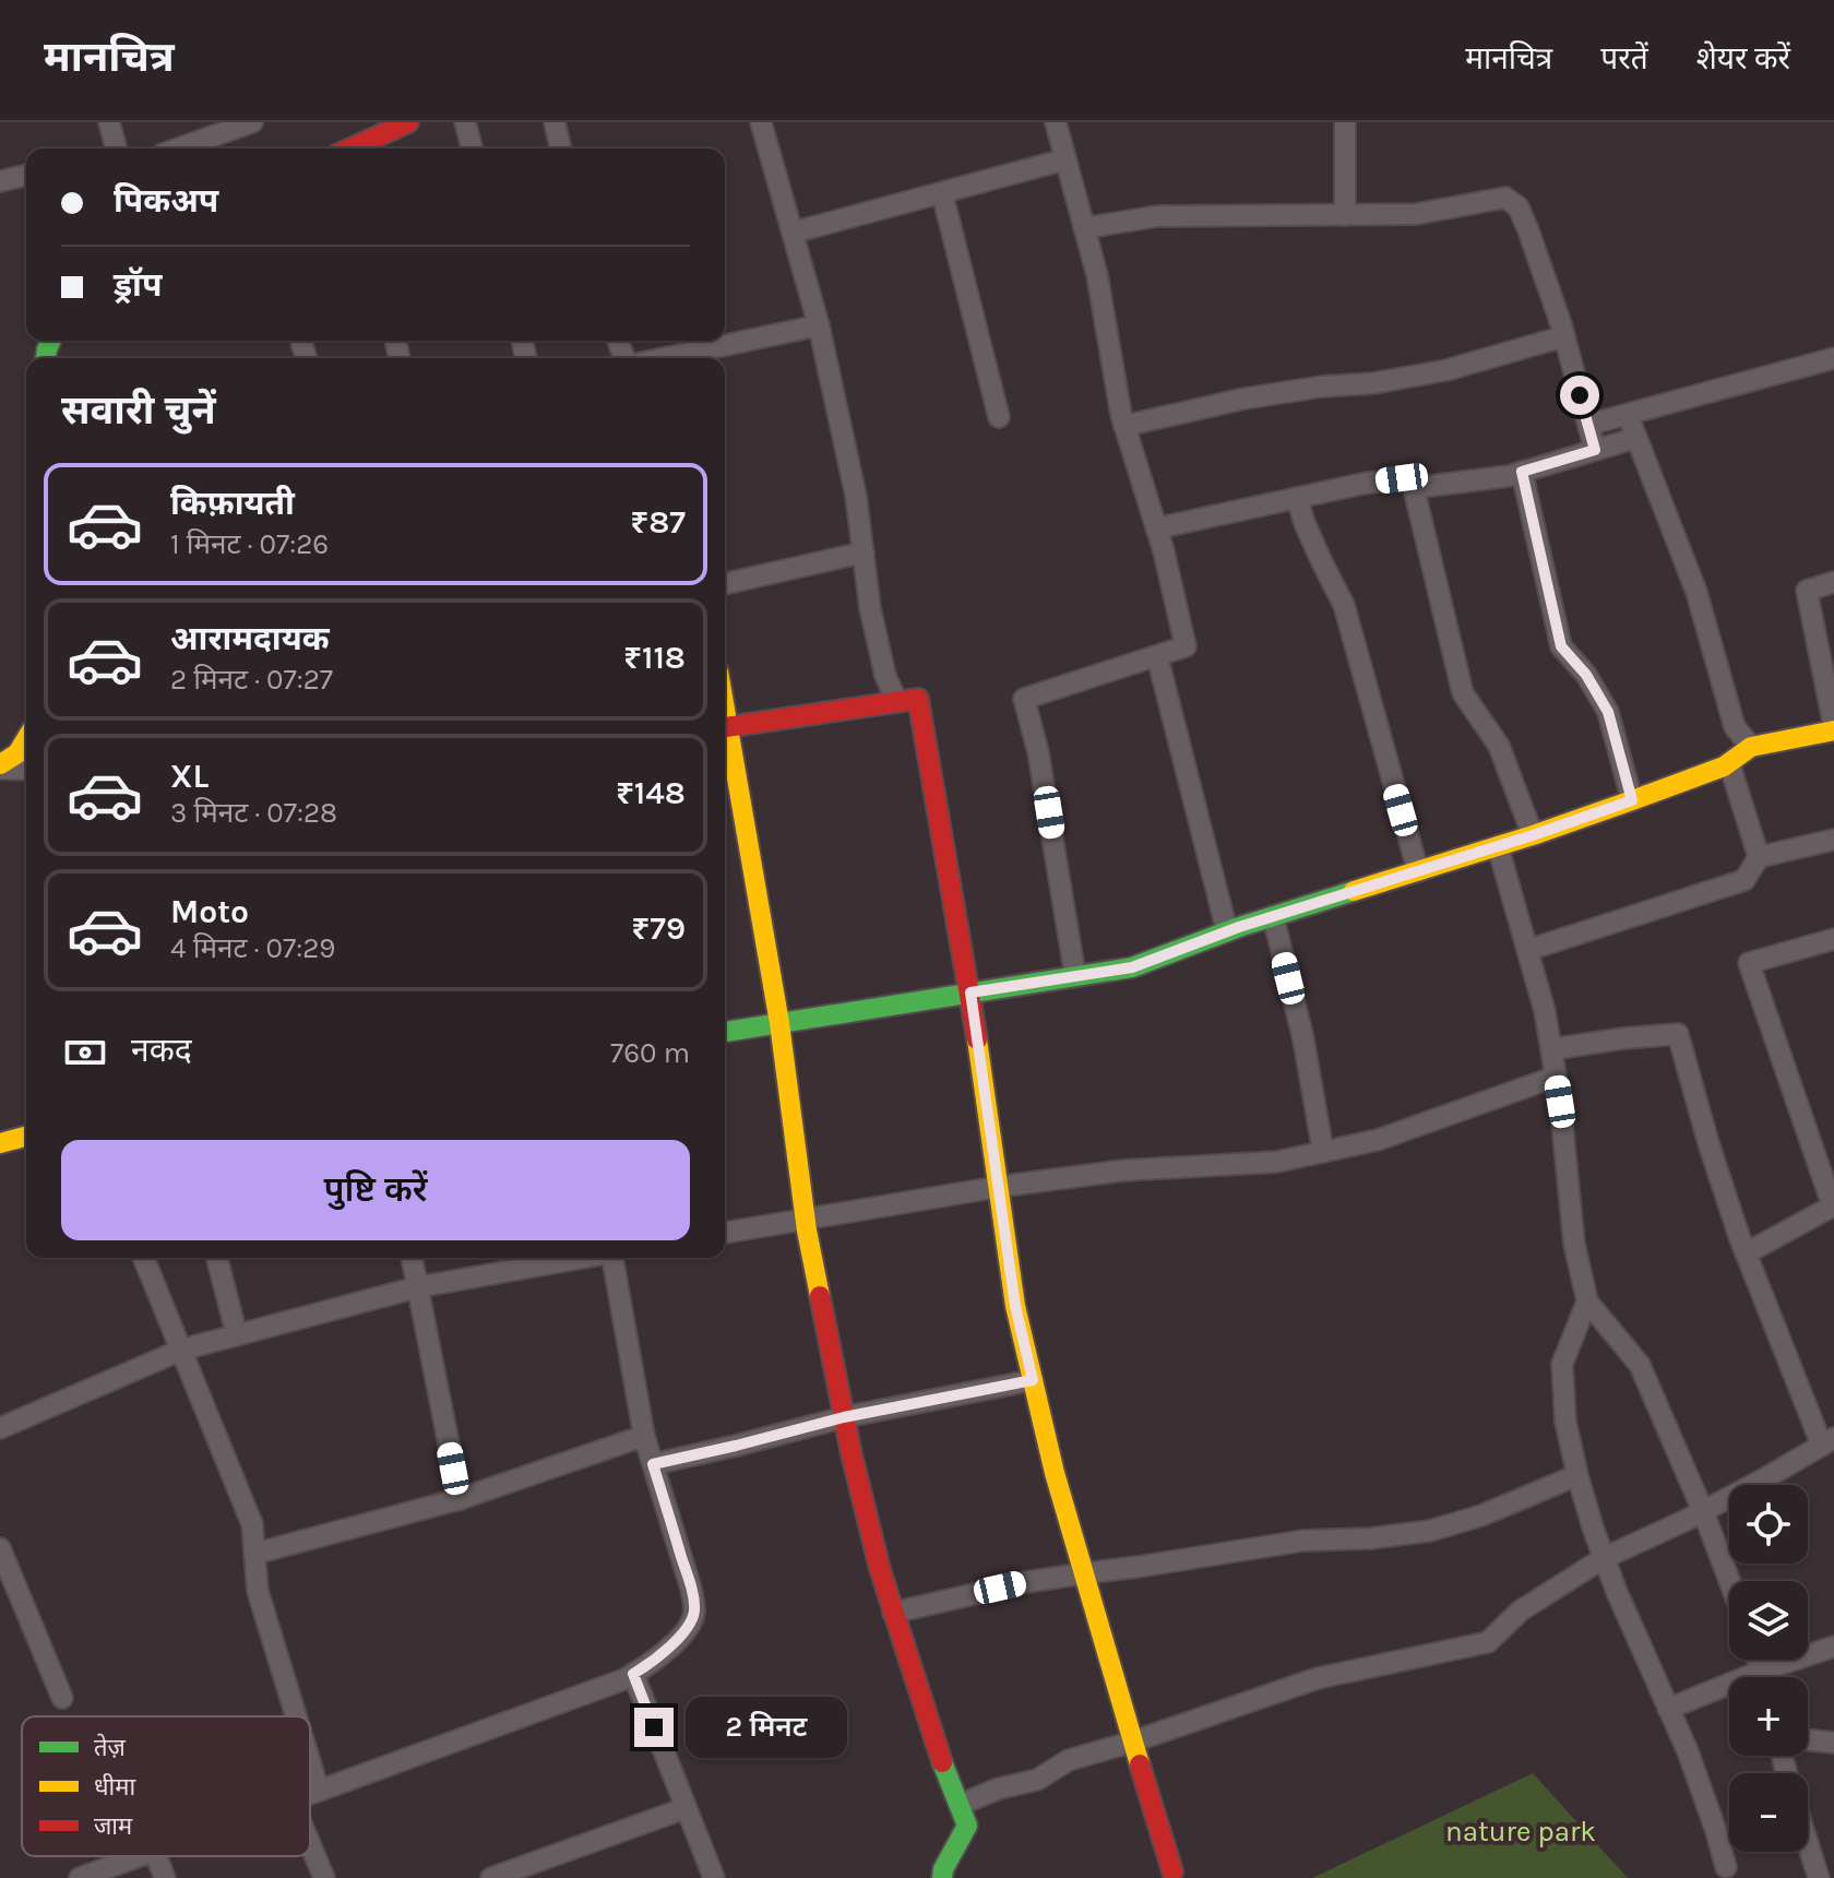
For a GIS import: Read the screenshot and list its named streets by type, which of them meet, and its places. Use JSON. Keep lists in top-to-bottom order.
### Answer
{
  "parks": ["nature park"],
  "legend": ["तेज़", "धीमा", "जाम"],
  "page": {
    "header": "मानचित्र",
    "nav": ["मानचित्र", "परतें", "शेयर करें"],
    "banner": ["पिकअप", "ड्रॉप"],
    "heading": "सवारी चुनें",
    "list": [
      {
        "name": "किफ़ायती",
        "note": "1 मिनट · 07:26",
        "value": "₹87"
      },
      {
        "name": "आरामदायक",
        "note": "2 मिनट · 07:27",
        "value": "₹118"
      },
      {
        "name": "XL",
        "note": "3 मिनट · 07:28",
        "value": "₹148"
      },
      {
        "name": "Moto",
        "note": "4 मिनट · 07:29",
        "value": "₹79"
      }
    ],
    "pay": ["नकद", "760 m"],
    "buttons": "पुष्टि करें",
    "map_buttons": ["+", "−"],
    "bubble": "2 मिनट"
  }
}
